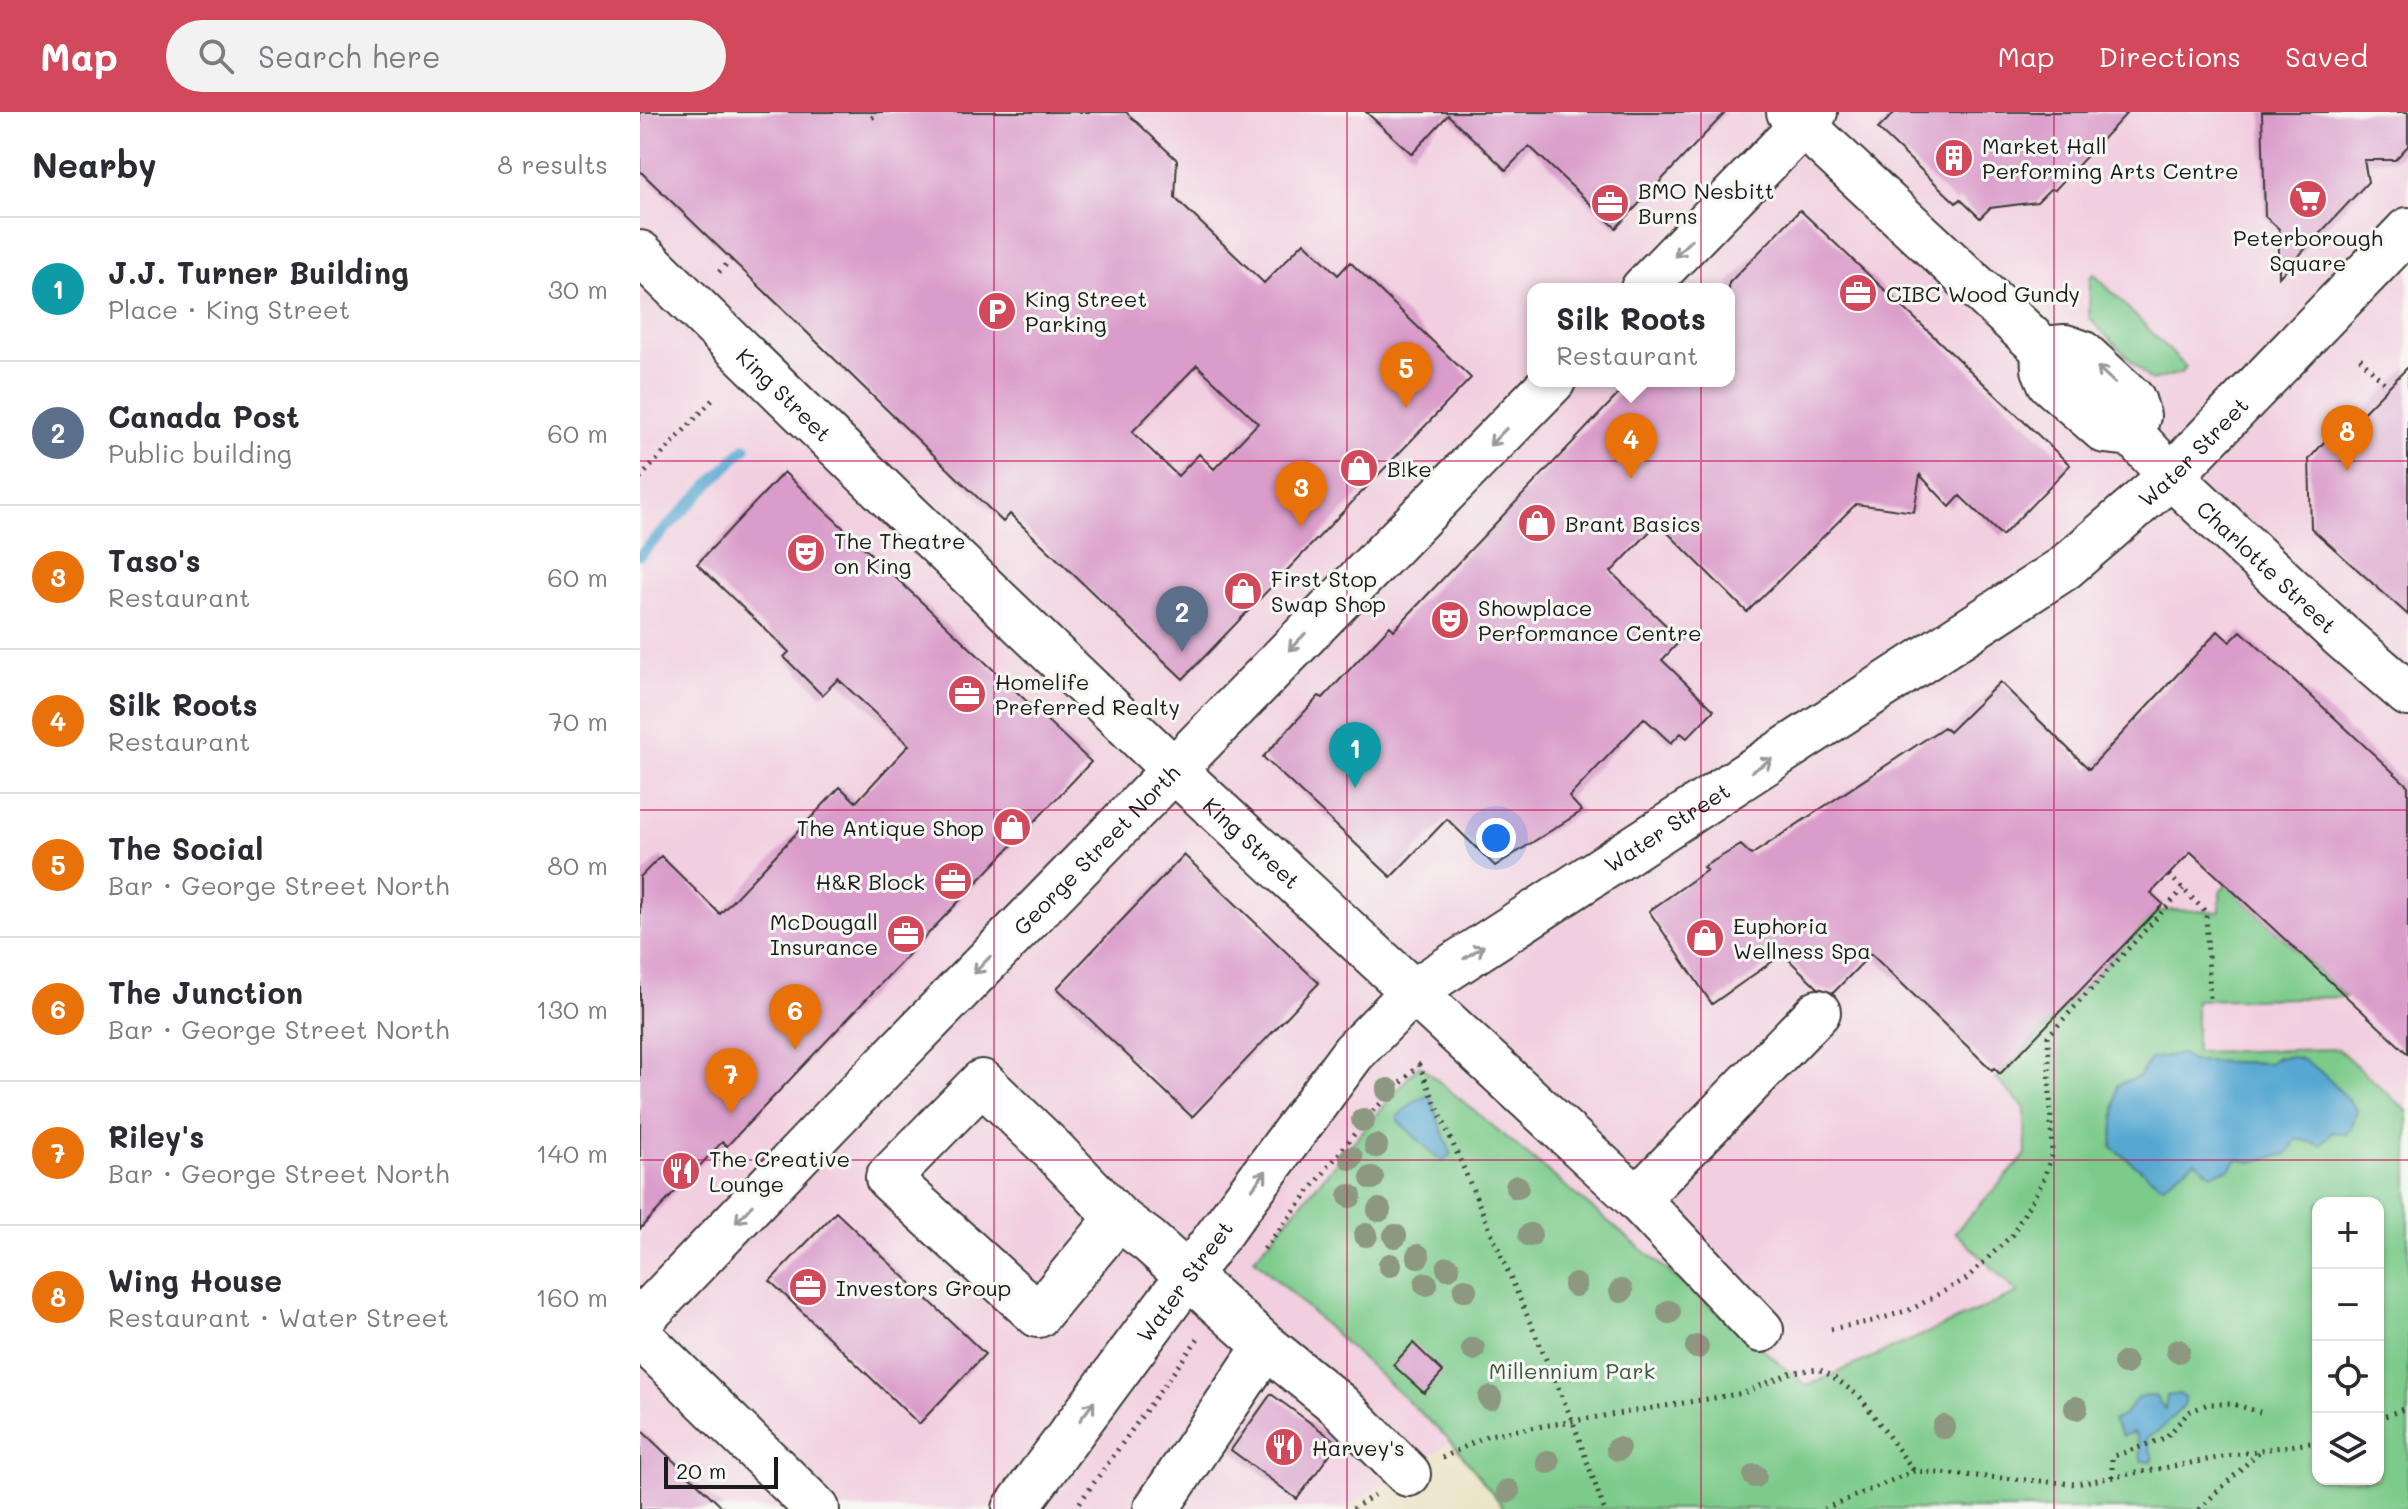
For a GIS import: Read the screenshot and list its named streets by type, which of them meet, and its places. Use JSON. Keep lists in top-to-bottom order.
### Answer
{
  "streets": {
    "main road": [
      "King Street",
      "Water Street",
      "Charlotte Street",
      "George Street North"
    ]
  },
  "crossings": [
    ["King Street", "Water Street"],
    ["King Street", "George Street North"],
    ["Water Street", "Charlotte Street"]
  ],
  "one_way": ["Water Street", "George Street North"],
  "parks": ["Millennium Park"],
  "places": {
    "building": ["Market Hall Performing Arts Centre"],
    "supermarket": ["Peterborough Square"],
    "office": [
      "BMO Nesbitt Burns",
      "CIBC Wood Gundy",
      "Homelife Preferred Realty",
      "H&R Block",
      "McDougall Insurance",
      "Investors Group"
    ],
    "parking": ["King Street Parking"],
    "shop": [
      "B!ke",
      "Brant Basics",
      "First Stop Swap Shop",
      "The Antique Shop",
      "Euphoria Wellness Spa"
    ],
    "theatre": ["The Theatre on King", "Showplace Performance Centre"],
    "restaurant": ["The Creative Lounge", "Harvey's"]
  },
  "scale_bar": "20 m",
  "page": {
    "header": "Map",
    "search": "Search here",
    "nav": ["Map", "Directions", "Saved"],
    "heading": ["Nearby", "8 results"],
    "list": [
      {
        "mark": "1",
        "name": "J.J. Turner Building",
        "note": "Place · King Street",
        "value": "30 m"
      },
      {
        "mark": "2",
        "name": "Canada Post",
        "note": "Public building",
        "value": "60 m"
      },
      {
        "mark": "3",
        "name": "Taso's",
        "note": "Restaurant",
        "value": "60 m"
      },
      {
        "mark": "4",
        "name": "Silk Roots",
        "note": "Restaurant",
        "value": "70 m"
      },
      {
        "mark": "5",
        "name": "The Social",
        "note": "Bar · George Street North",
        "value": "80 m"
      },
      {
        "mark": "6",
        "name": "The Junction",
        "note": "Bar · George Street North",
        "value": "130 m"
      },
      {
        "mark": "7",
        "name": "Riley's",
        "note": "Bar · George Street North",
        "value": "140 m"
      },
      {
        "mark": "8",
        "name": "Wing House",
        "note": "Restaurant · Water Street",
        "value": "160 m"
      }
    ],
    "popup": ["Silk Roots", "Restaurant"],
    "pins": [
      "5",
      "8",
      "4",
      "3",
      "2",
      "1",
      "6",
      "7"
    ],
    "map_buttons": ["+", "−"],
    "scale": "20 m"
  }
}
